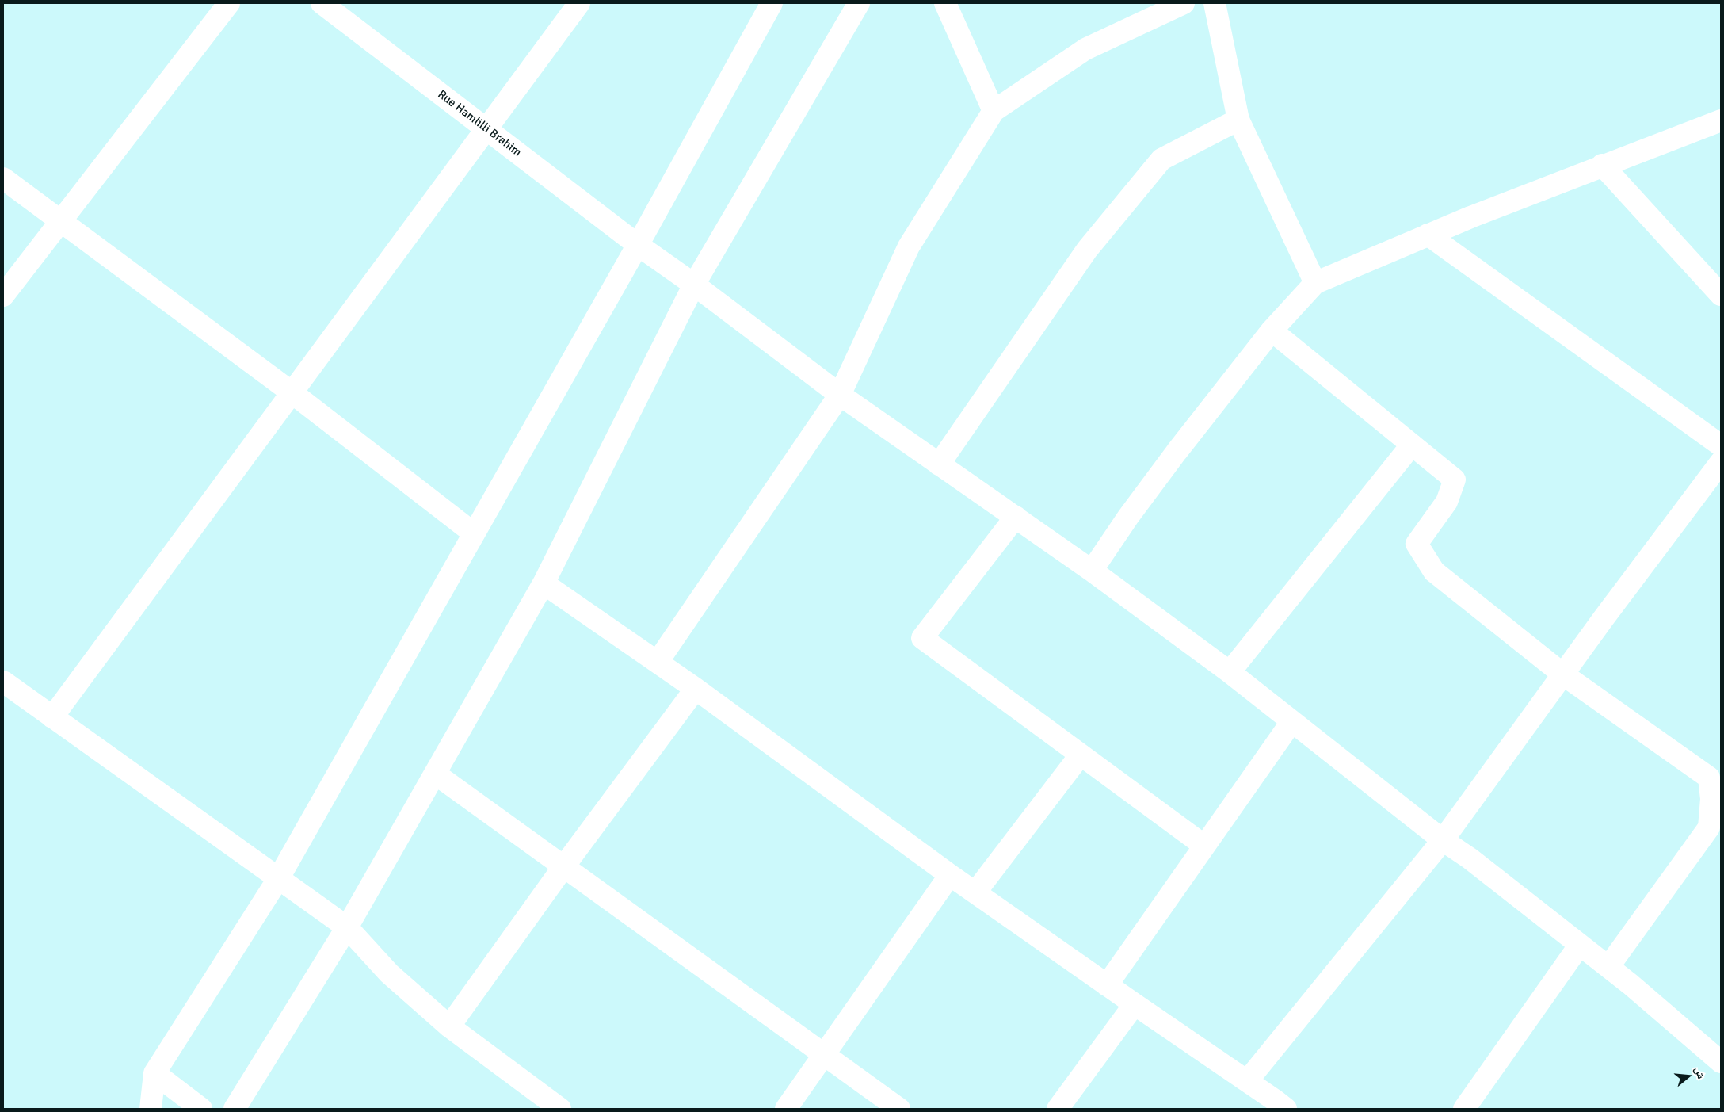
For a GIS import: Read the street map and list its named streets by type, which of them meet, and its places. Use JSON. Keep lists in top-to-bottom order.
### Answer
{
  "streets": {
    "street": ["Rue Hamlilli Brahim"]
  },
  "north": "right"
}
